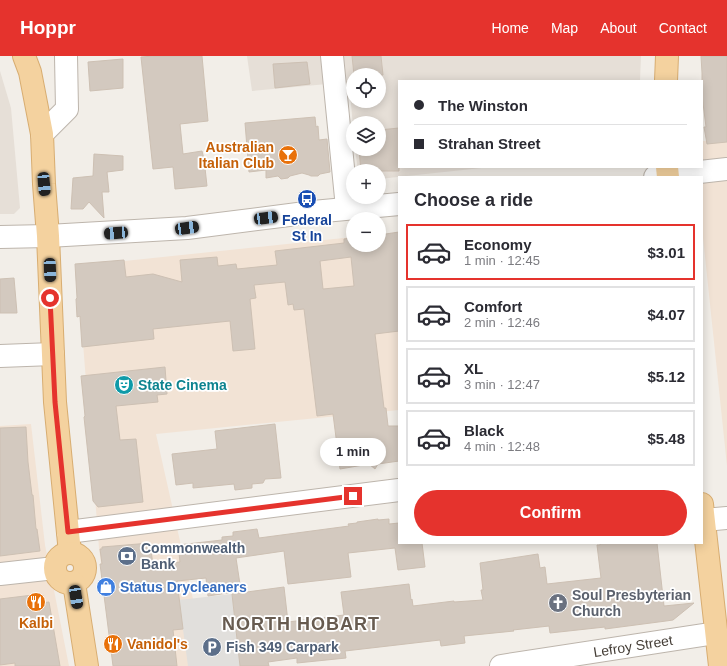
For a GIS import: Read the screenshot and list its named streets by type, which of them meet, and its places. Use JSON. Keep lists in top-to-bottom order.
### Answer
{
  "streets": {
    "street": ["Lefroy Street"]
  },
  "districts": ["NORTH HOBART"],
  "places": {
    "bar": ["Australian Italian Club"],
    "bus stop": ["Federal St In"],
    "theatre": ["State Cinema"],
    "bank": ["Commonwealth Bank"],
    "shop": ["Status Drycleaners"],
    "restaurant": ["Kalbi", "Vanidol's"],
    "church": ["Soul Presbyterian Church"],
    "parking": ["Fish 349 Carpark"]
  },
  "page": {
    "header": "Hoppr",
    "nav": [
      "Home",
      "Map",
      "About",
      "Contact"
    ],
    "map_buttons": ["+", "−"],
    "banner": ["The Winston", "Strahan Street"],
    "heading": "Choose a ride",
    "list": [
      {
        "name": "Economy",
        "note": "1 min · 12:45",
        "value": "$3.01"
      },
      {
        "name": "Comfort",
        "note": "2 min · 12:46",
        "value": "$4.07"
      },
      {
        "name": "XL",
        "note": "3 min · 12:47",
        "value": "$5.12"
      },
      {
        "name": "Black",
        "note": "4 min · 12:48",
        "value": "$5.48"
      }
    ],
    "bubble": "1 min",
    "buttons": "Confirm"
  }
}
